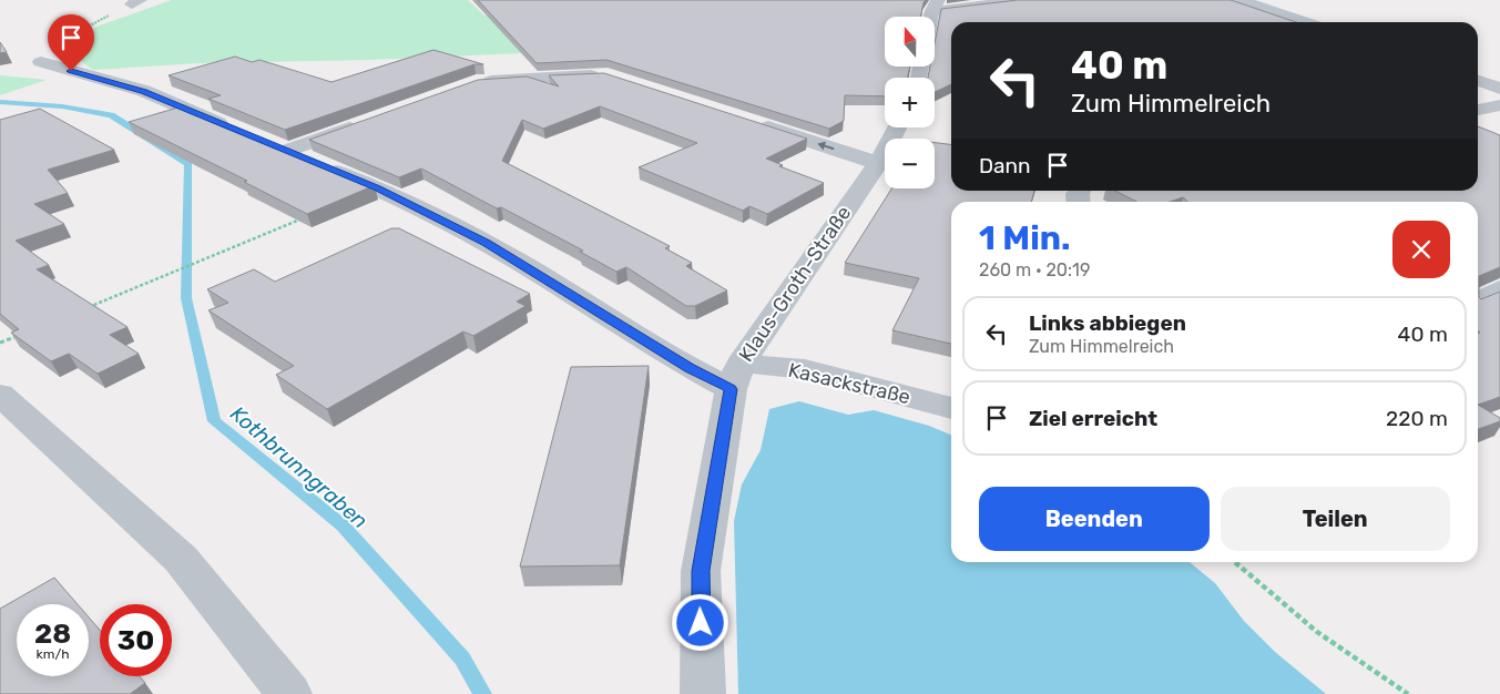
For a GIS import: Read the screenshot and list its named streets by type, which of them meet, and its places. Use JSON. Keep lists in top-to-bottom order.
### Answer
{
  "streets": {
    "street": ["Klaus-Groth-Straße", "Kasackstraße"]
  },
  "crossings": [
    ["Klaus-Groth-Straße", "Kasackstraße"]
  ],
  "water": ["Kothbrunngraben"],
  "north": "top",
  "page": {
    "map_buttons": ["+", "−"],
    "turn": ["40 m", "Zum Himmelreich"],
    "then": "Dann",
    "heading": ["1 Min.", "260 m · 20:19"],
    "list": [
      {
        "name": "Links abbiegen",
        "note": "Zum Himmelreich",
        "value": "40 m"
      },
      {
        "name": "Ziel erreicht",
        "value": "220 m"
      }
    ],
    "buttons": ["Beenden", "Teilen"],
    "speed": "28 km/h",
    "limit": "30"
  }
}
